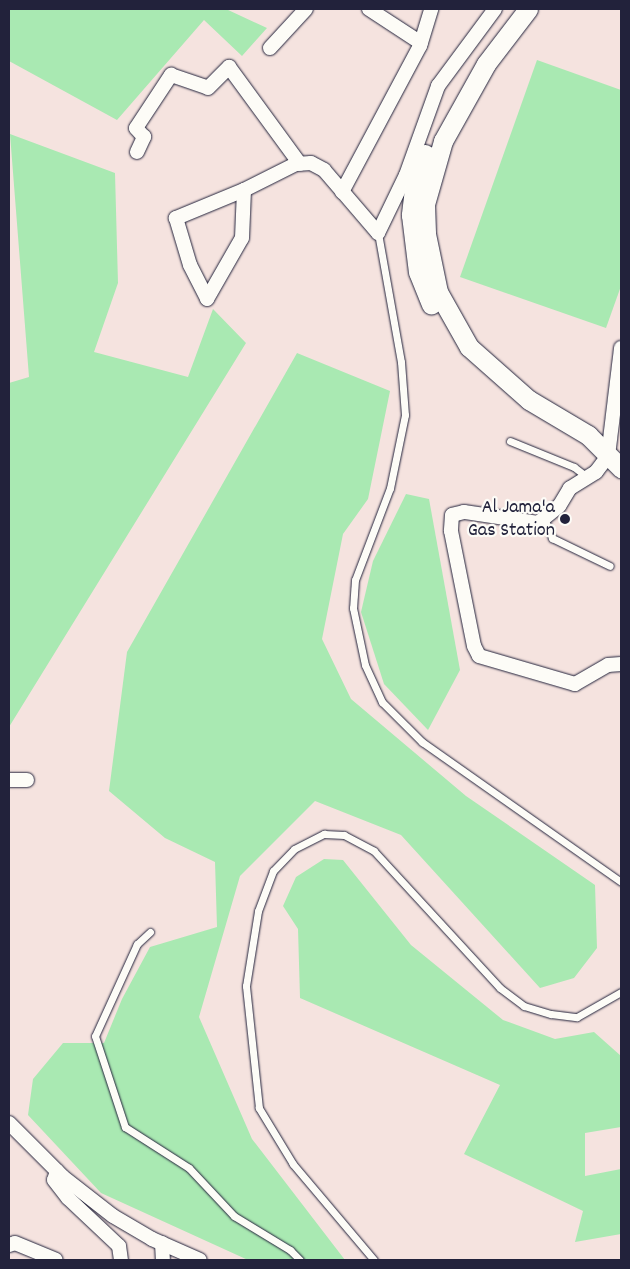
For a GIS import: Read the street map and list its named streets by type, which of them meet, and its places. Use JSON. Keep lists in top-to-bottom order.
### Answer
{
  "places": ["Al Jama'a Gas Station"]
}
